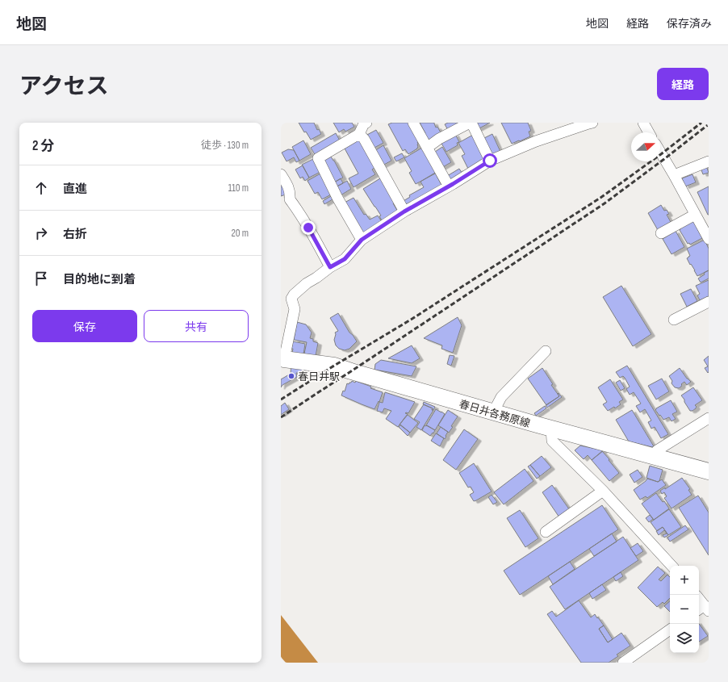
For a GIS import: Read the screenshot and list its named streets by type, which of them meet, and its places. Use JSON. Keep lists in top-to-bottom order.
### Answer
{
  "streets": {
    "main road": ["春日井各務原線"]
  },
  "places": ["春日井駅"],
  "north": "right",
  "page": {
    "header": "地図",
    "nav": ["地図", "経路", "保存済み"],
    "title": "アクセス",
    "buttons": [
      "経路",
      ["保存", "共有"]
    ],
    "heading": ["2 分", "徒歩 · 130 m"],
    "list": [
      ["直進", "110 m"],
      ["右折", "20 m"],
      "目的地に到着"
    ],
    "map_buttons": ["+", "−"]
  }
}
